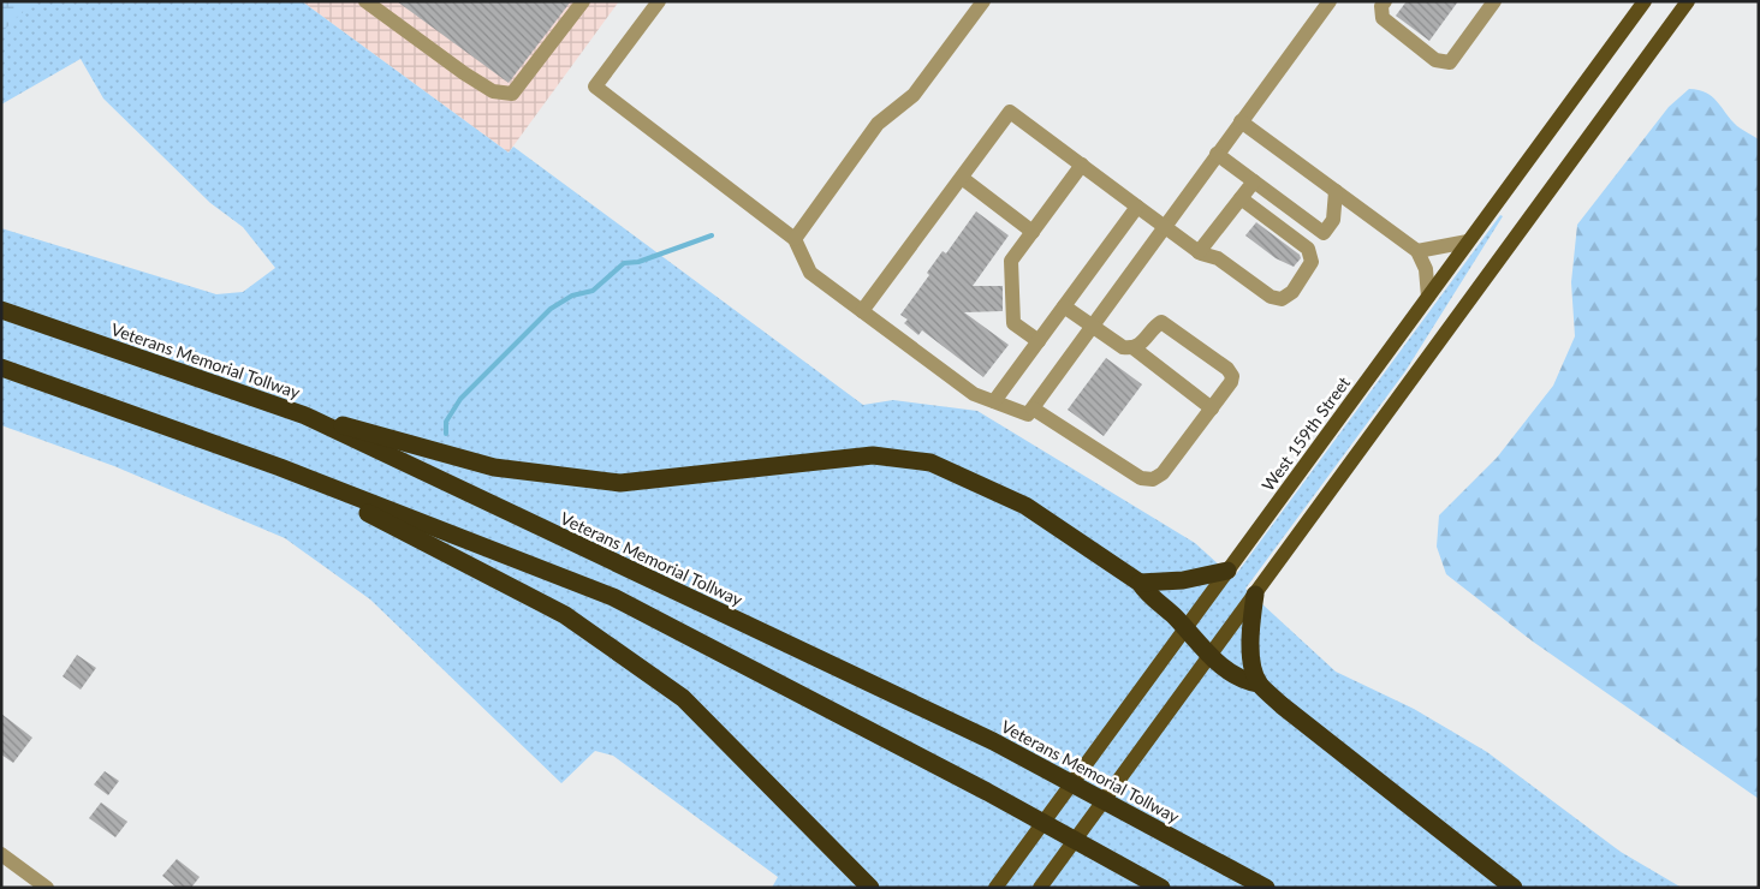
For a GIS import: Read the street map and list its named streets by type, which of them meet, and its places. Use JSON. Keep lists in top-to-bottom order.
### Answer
{
  "streets": {
    "highway": ["Veterans Memorial Tollway"],
    "main road": ["West 159th Street"]
  }
}
